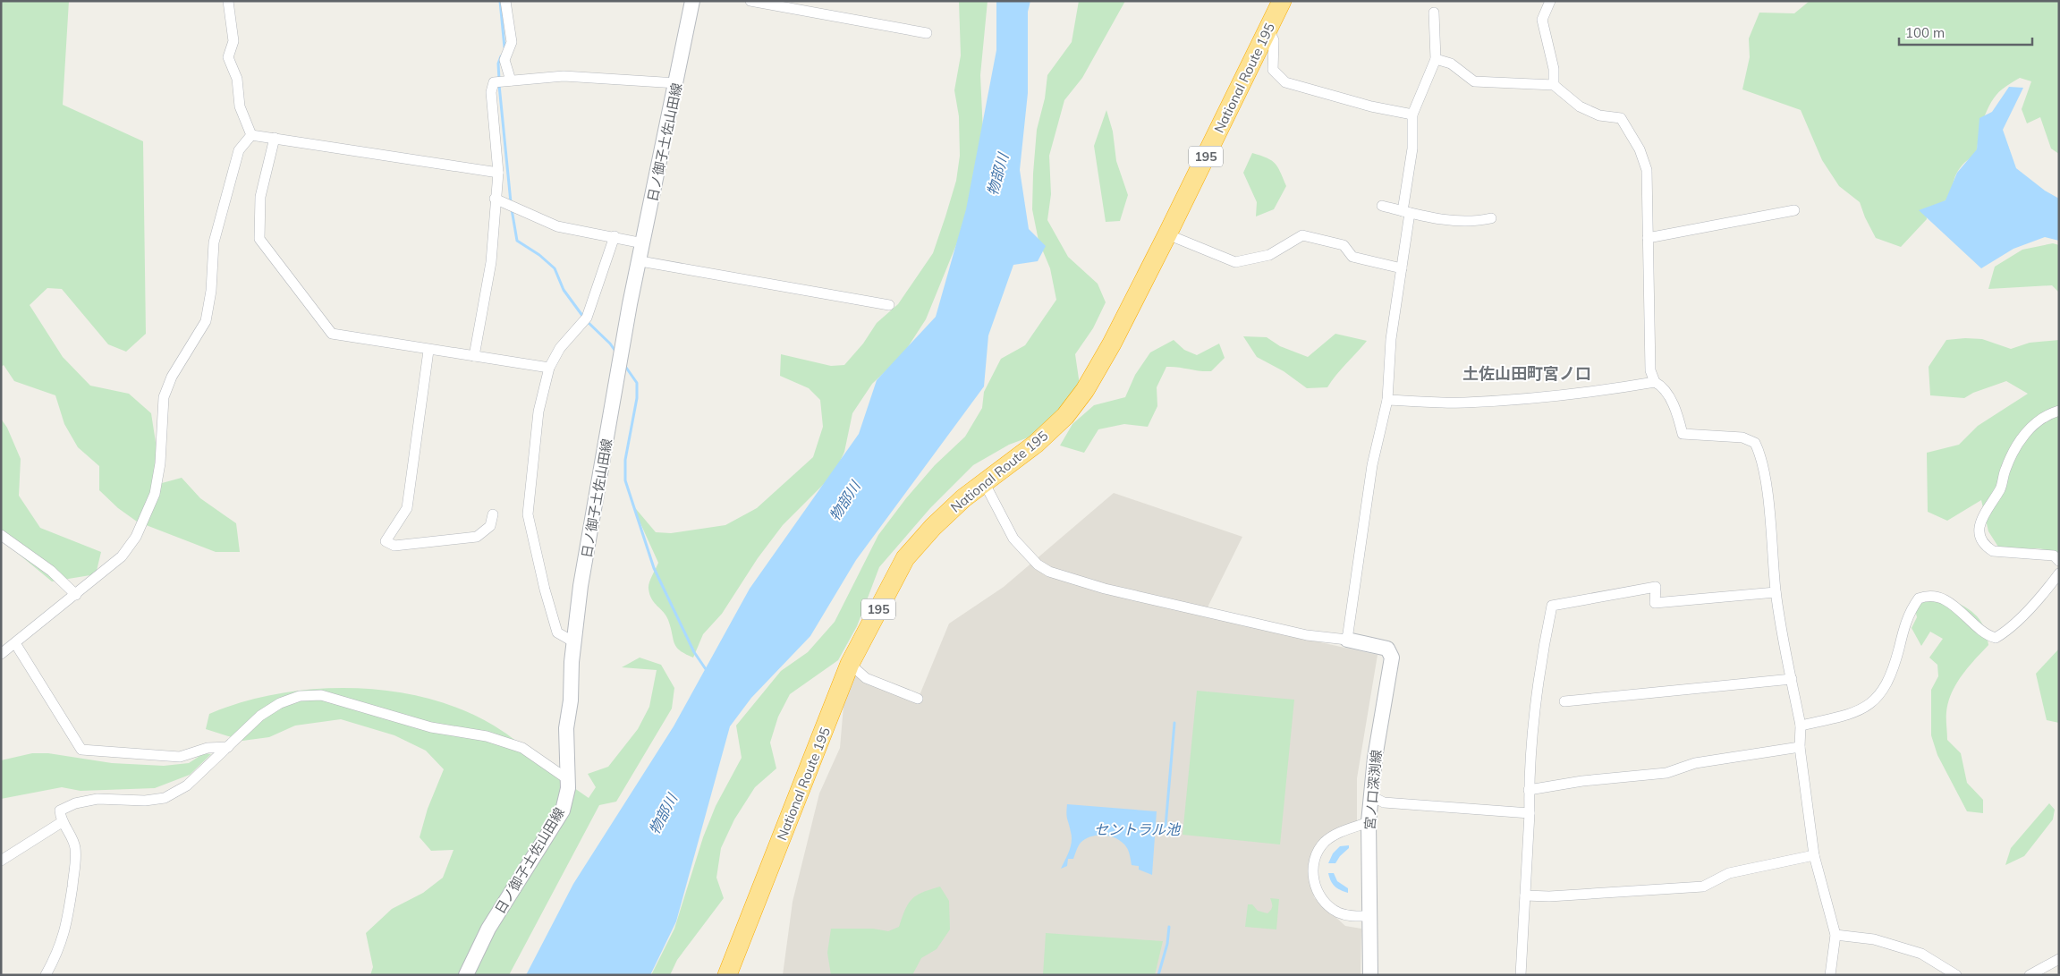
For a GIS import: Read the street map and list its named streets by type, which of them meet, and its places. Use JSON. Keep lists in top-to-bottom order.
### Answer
{
  "streets": {
    "highway": ["National Route 195", "195"],
    "main road": ["日ノ御子土佐山田線", "宮ノ口深渕線"]
  },
  "districts": ["土佐山田町宮ノ口"],
  "water": ["物部川", "セントラル池"],
  "scale_bar": "100 m"
}
